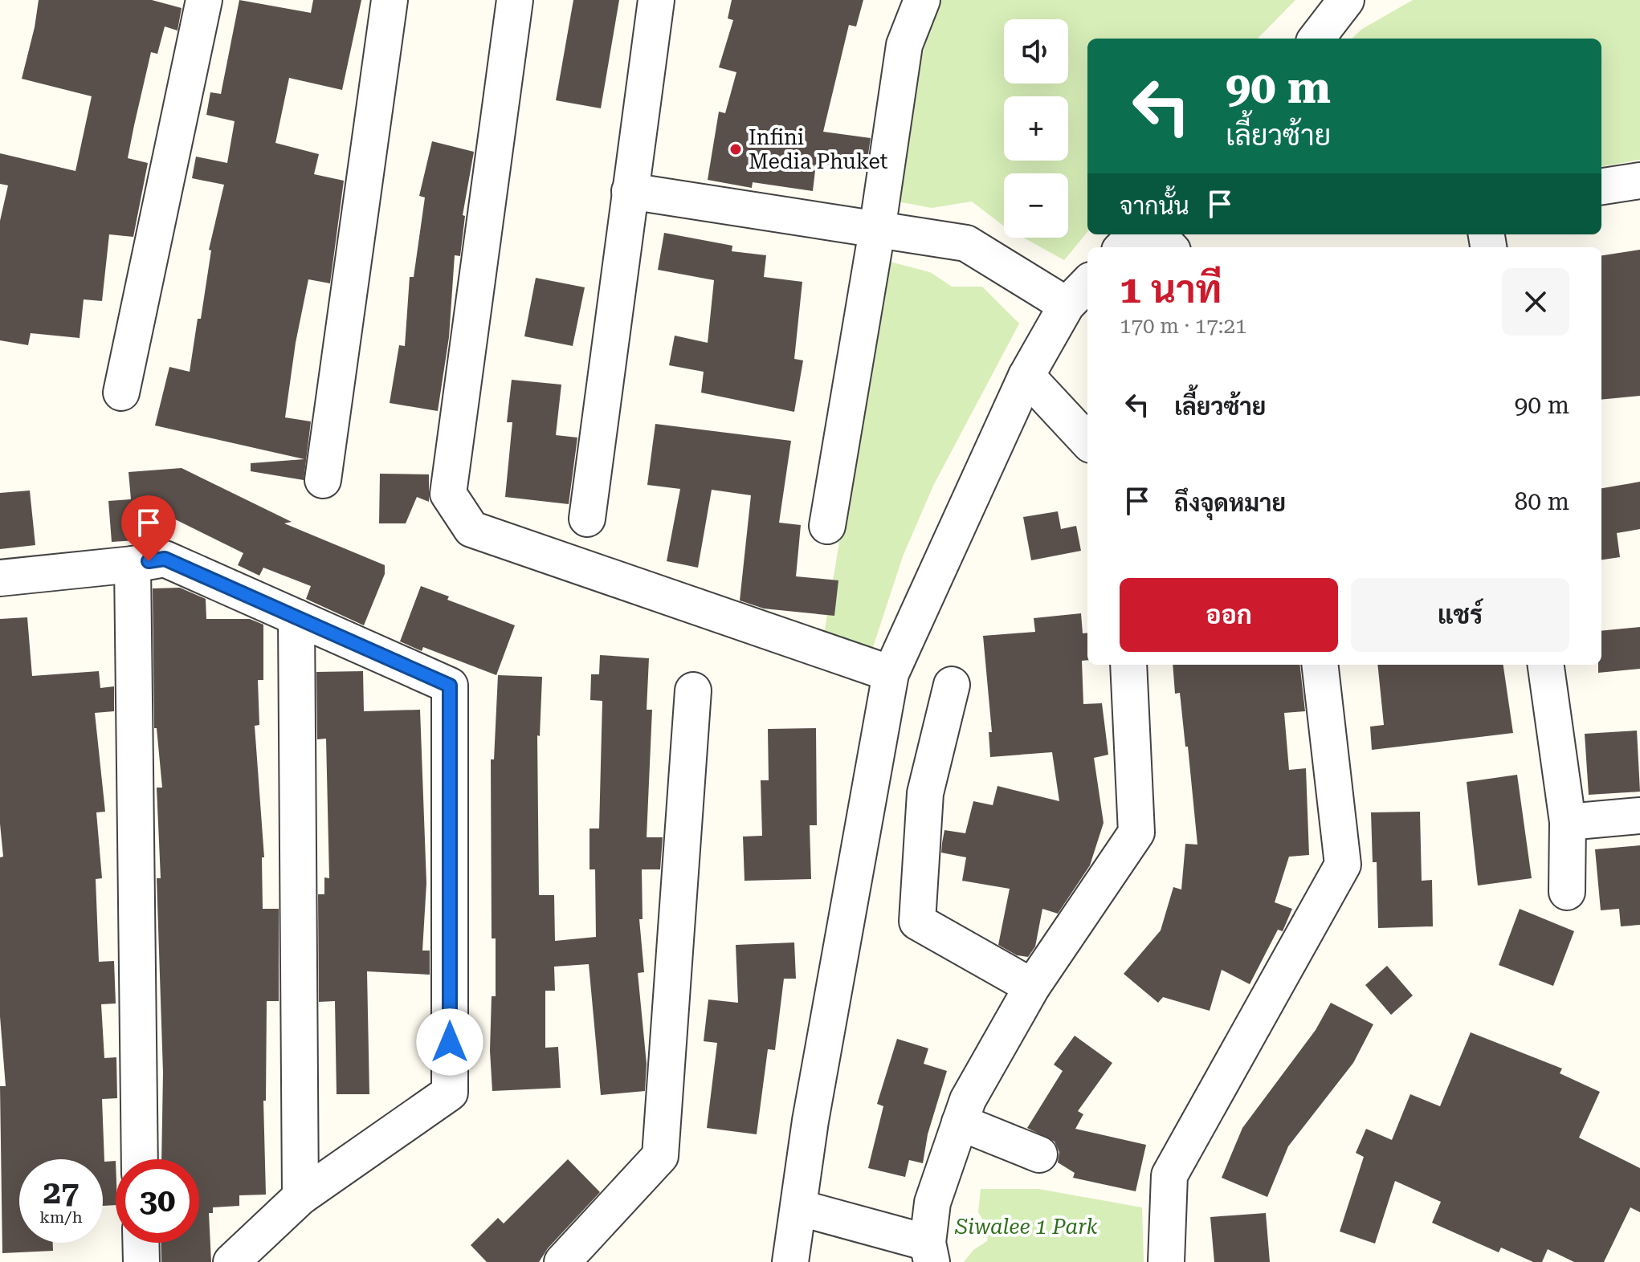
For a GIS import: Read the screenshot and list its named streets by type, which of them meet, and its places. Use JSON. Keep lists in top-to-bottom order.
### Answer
{
  "parks": ["Siwalee 1 Park"],
  "places": ["Infini Media Phuket"],
  "page": {
    "map_buttons": ["+", "−"],
    "turn": ["90 m", "เลี้ยวซ้าย"],
    "then": "จากนั้น",
    "heading": ["1 นาที", "170 m · 17:21"],
    "list": [
      {
        "name": "เลี้ยวซ้าย",
        "value": "90 m"
      },
      {
        "name": "ถึงจุดหมาย",
        "value": "80 m"
      }
    ],
    "buttons": ["ออก", "แชร์"],
    "speed": "27 km/h",
    "limit": "30"
  }
}
